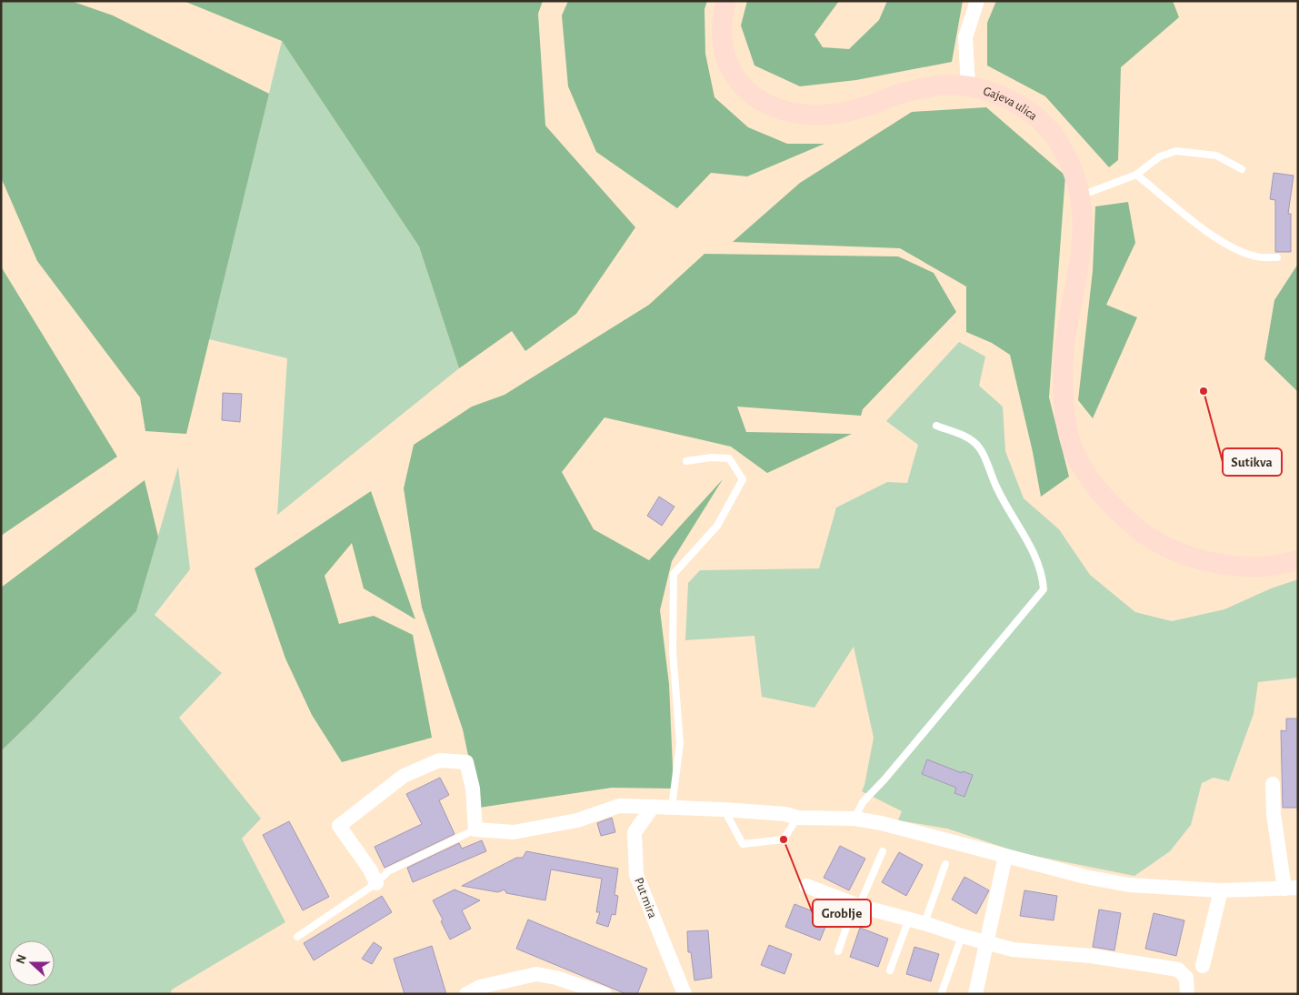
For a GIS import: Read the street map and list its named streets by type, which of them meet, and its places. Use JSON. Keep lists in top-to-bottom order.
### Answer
{
  "streets": {
    "main road": ["Gajeva ulica"],
    "street": ["Put mira"]
  },
  "places": ["Sutikva", "Groblje"],
  "north": "left"
}
